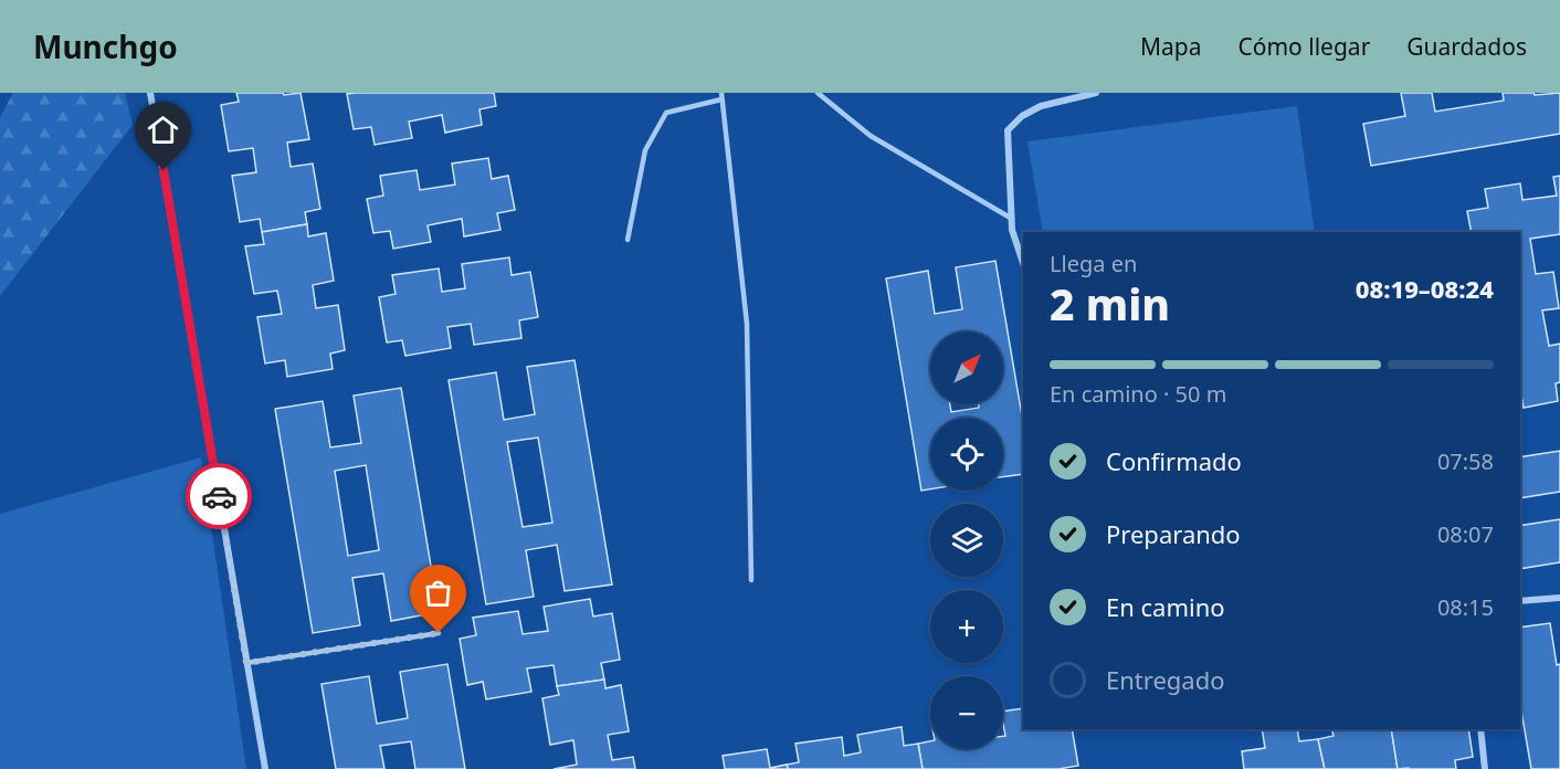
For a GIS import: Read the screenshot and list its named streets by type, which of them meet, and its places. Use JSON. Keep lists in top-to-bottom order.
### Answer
{
  "north": "top right",
  "page": {
    "header": "Munchgo",
    "nav": ["Mapa", "Cómo llegar", "Guardados"],
    "heading": ["2 min", "Llega en", "08:19–08:24"],
    "map_buttons": ["+", "−"],
    "bar": "En camino · 50 m",
    "list": [
      ["Confirmado", "07:58"],
      ["Preparando", "08:07"],
      ["En camino", "08:15"],
      "Entregado"
    ]
  }
}
